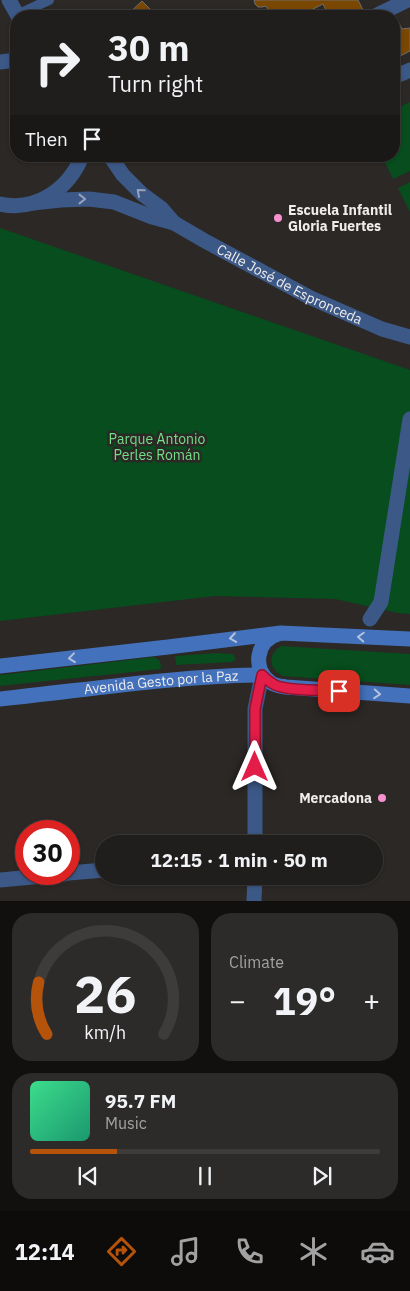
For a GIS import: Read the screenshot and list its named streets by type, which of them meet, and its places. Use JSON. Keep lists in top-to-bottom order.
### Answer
{
  "streets": {
    "main road": ["Avenida Gesto por la Paz"],
    "street": ["Calle José de Espronceda"]
  },
  "parks": ["Parque Antonio Perles Román"],
  "places": ["Escuela Infantil Gloria Fuertes", "Mercadona"],
  "page": {
    "turn": ["30 m", "Turn right"],
    "then": "Then",
    "limit": "30",
    "trip": "12:15 · 1 min · 50 m",
    "tile": "Climate",
    "heat": ["−", "19°", "+"],
    "song": ["95.7 FM", "Music"],
    "tabs": "12:14",
    "gauge": ["26", "km/h"]
  }
}
